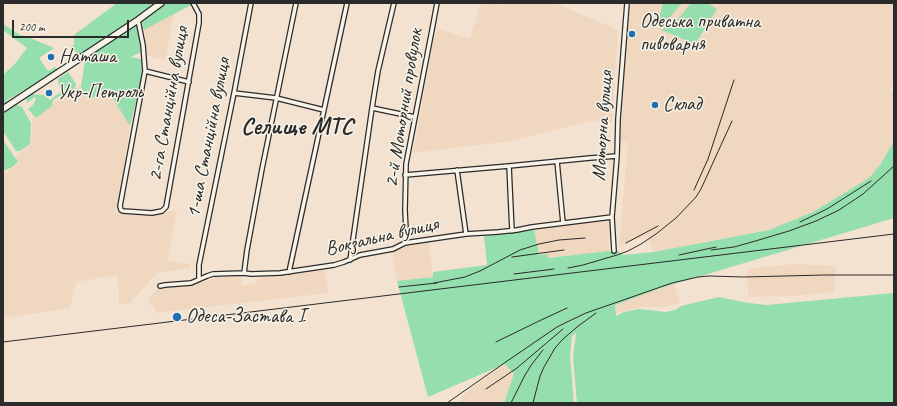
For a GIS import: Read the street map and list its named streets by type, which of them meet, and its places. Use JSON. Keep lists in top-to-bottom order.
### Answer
{
  "streets": {
    "street": [
      "2-га Станційна вулиця",
      "2-й Моторний провулок",
      "Моторна вулиця",
      "1-ша Станційна вулиця",
      "Вокзальна вулиця"
    ]
  },
  "crossings": [
    ["2-й Моторний провулок", "Вокзальна вулиця"],
    ["Моторна вулиця", "Вокзальна вулиця"],
    ["1-ша Станційна вулиця", "Вокзальна вулиця"]
  ],
  "districts": ["Cелище МТС"],
  "places": [
    "Одеська приватна пивоварня",
    "Наташа",
    "Укр-Петроль",
    "Склад",
    "Одеса-Застава I"
  ],
  "scale_bar": "200 m"
}
